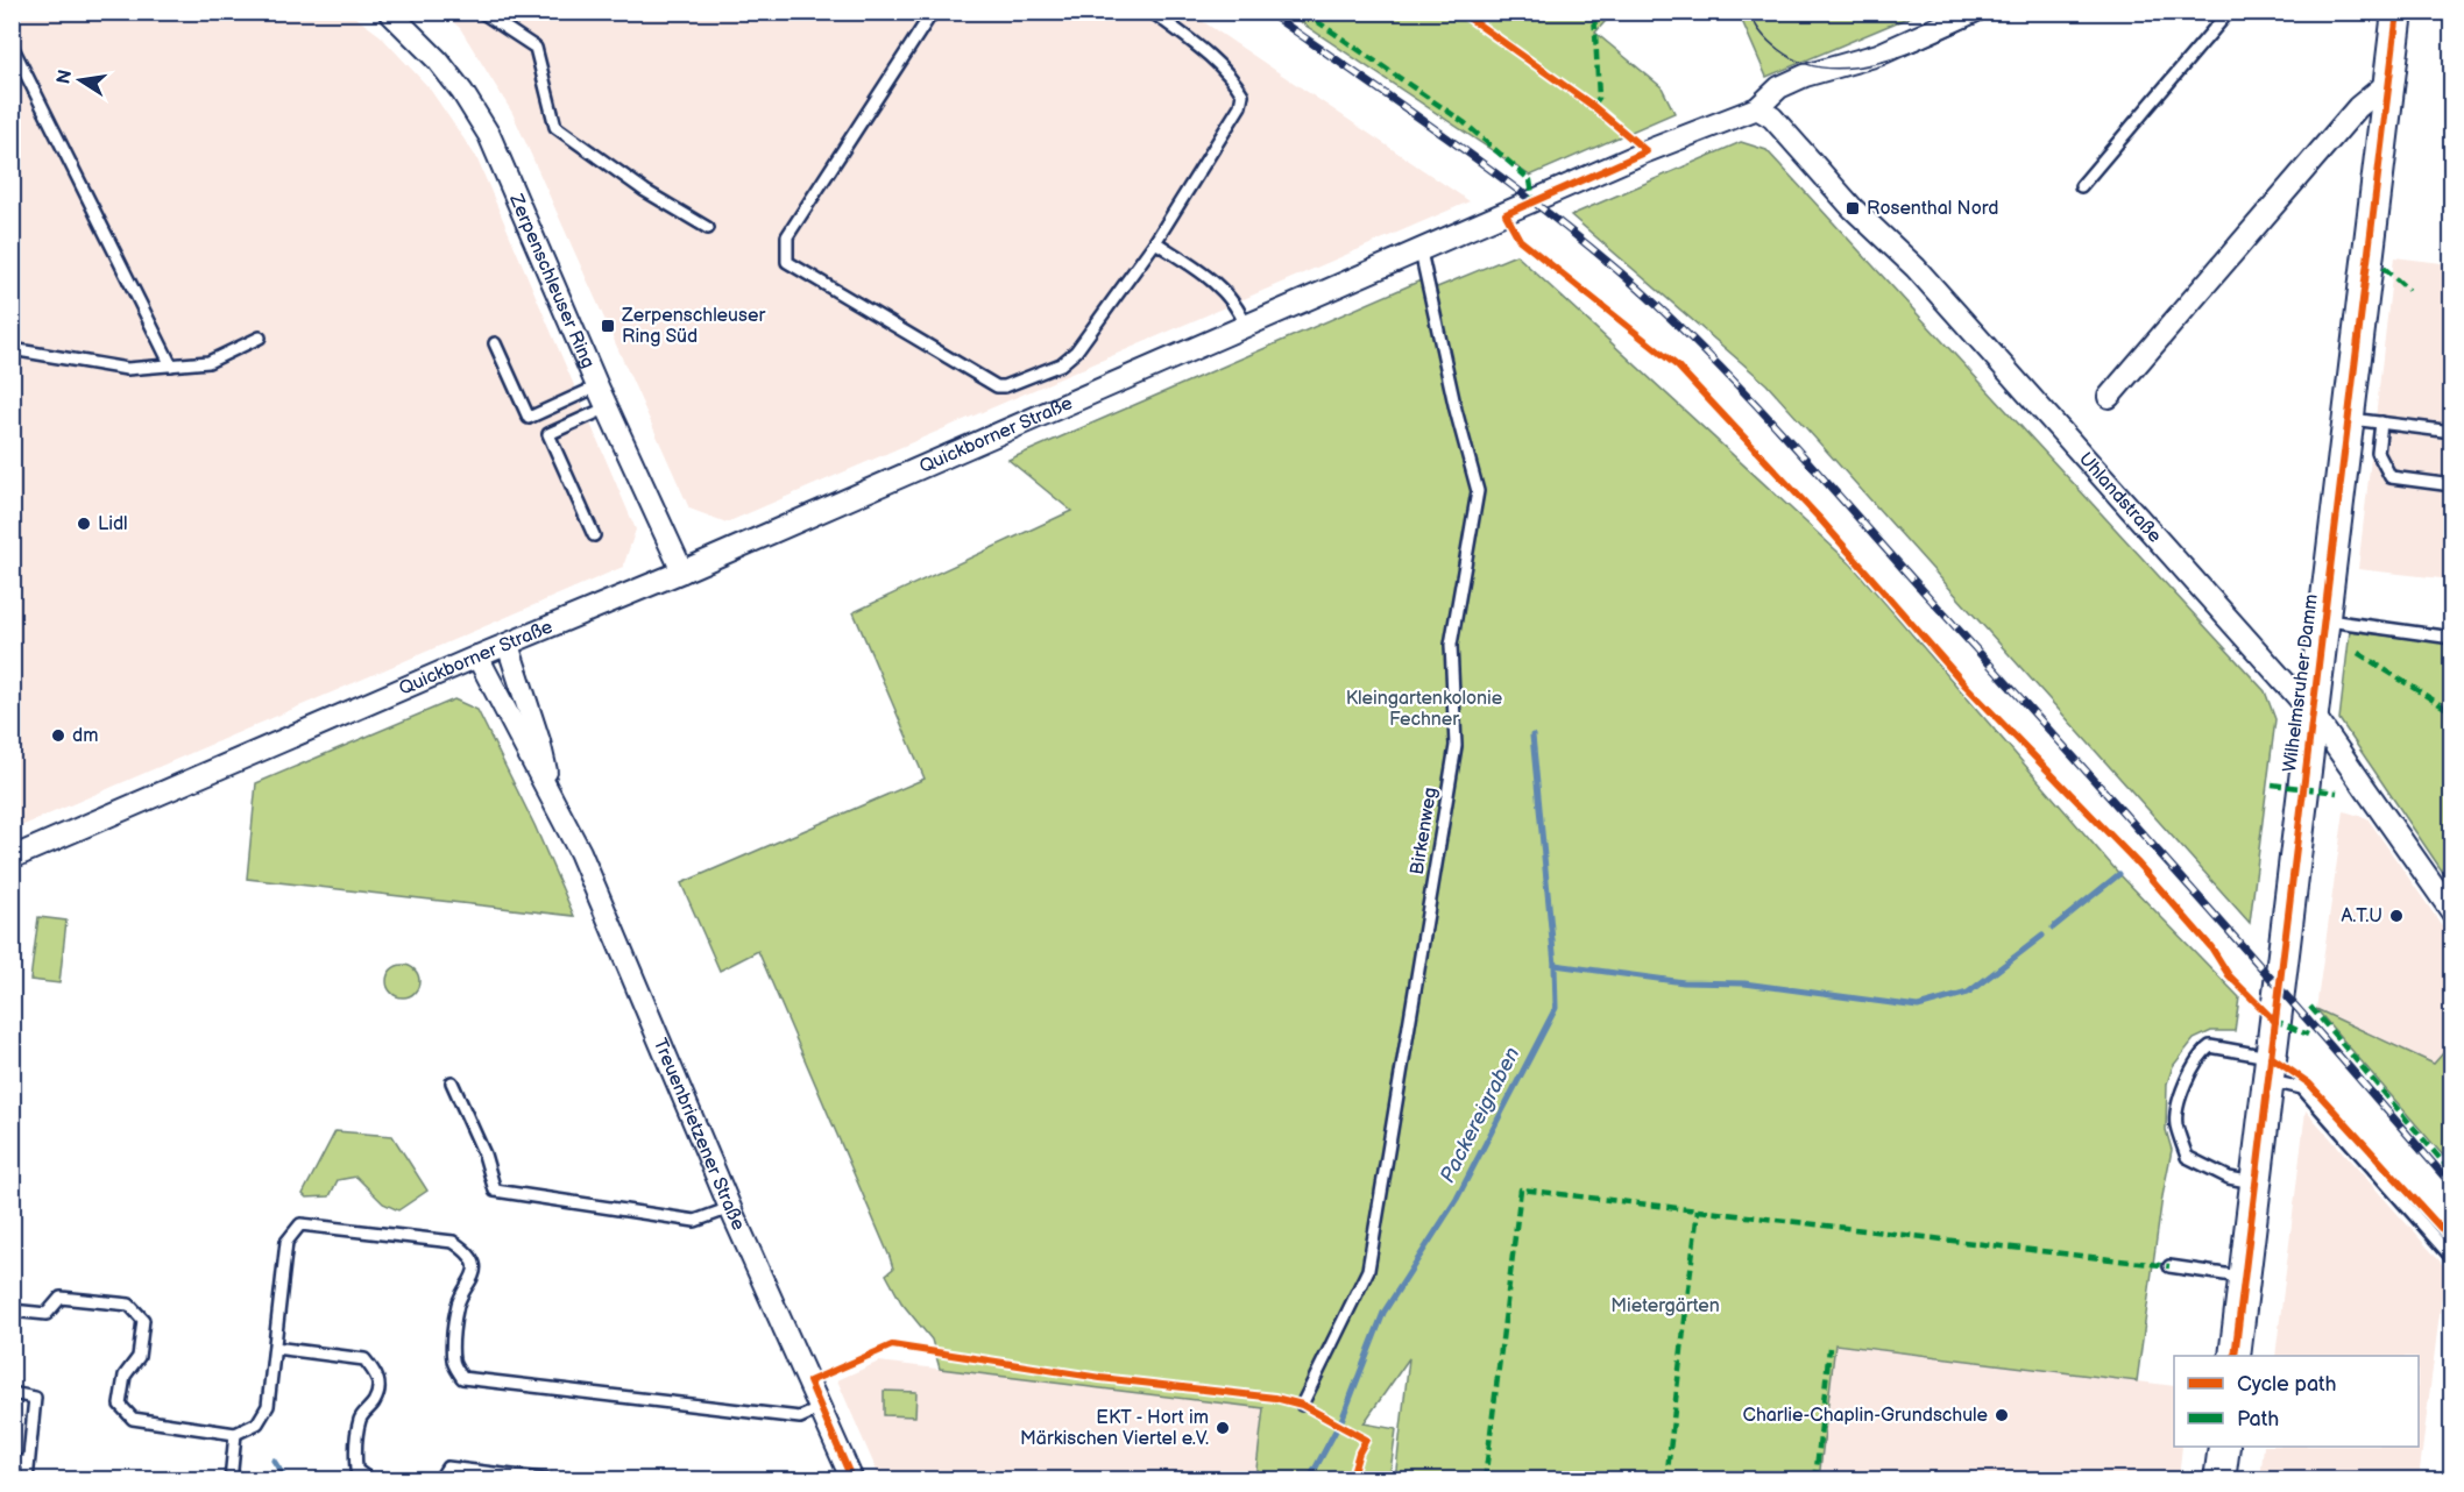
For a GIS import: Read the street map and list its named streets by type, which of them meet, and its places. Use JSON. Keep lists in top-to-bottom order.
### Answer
{
  "streets": {
    "main road": ["Wilhelmsruher Damm"],
    "street": [
      "Zerpenschleuser Ring",
      "Quickborner Straße",
      "Uhlandstraße",
      "Treuenbrietzener Straße"
    ],
    "lane": ["Birkenweg"]
  },
  "crossings": [
    ["Zerpenschleuser Ring", "Quickborner Straße"],
    ["Quickborner Straße", "Uhlandstraße"],
    ["Quickborner Straße", "Birkenweg"],
    ["Quickborner Straße", "Treuenbrietzener Straße"],
    ["Uhlandstraße", "Wilhelmsruher Damm"]
  ],
  "water": ["Packereigraben"],
  "parks": ["Kleingartenkolonie Fechner", "Mietergärten"],
  "places": {
    "transit": ["Rosenthal Nord", "Zerpenschleuser Ring Süd"],
    "other": [
      "Lidl",
      "dm",
      "A.T.U",
      "Charlie-Chaplin-Grundschule",
      "EKT - Hort im Märkischen Viertel e.V."
    ]
  },
  "legend": ["Cycle path", "Path"],
  "north": "left"
}
